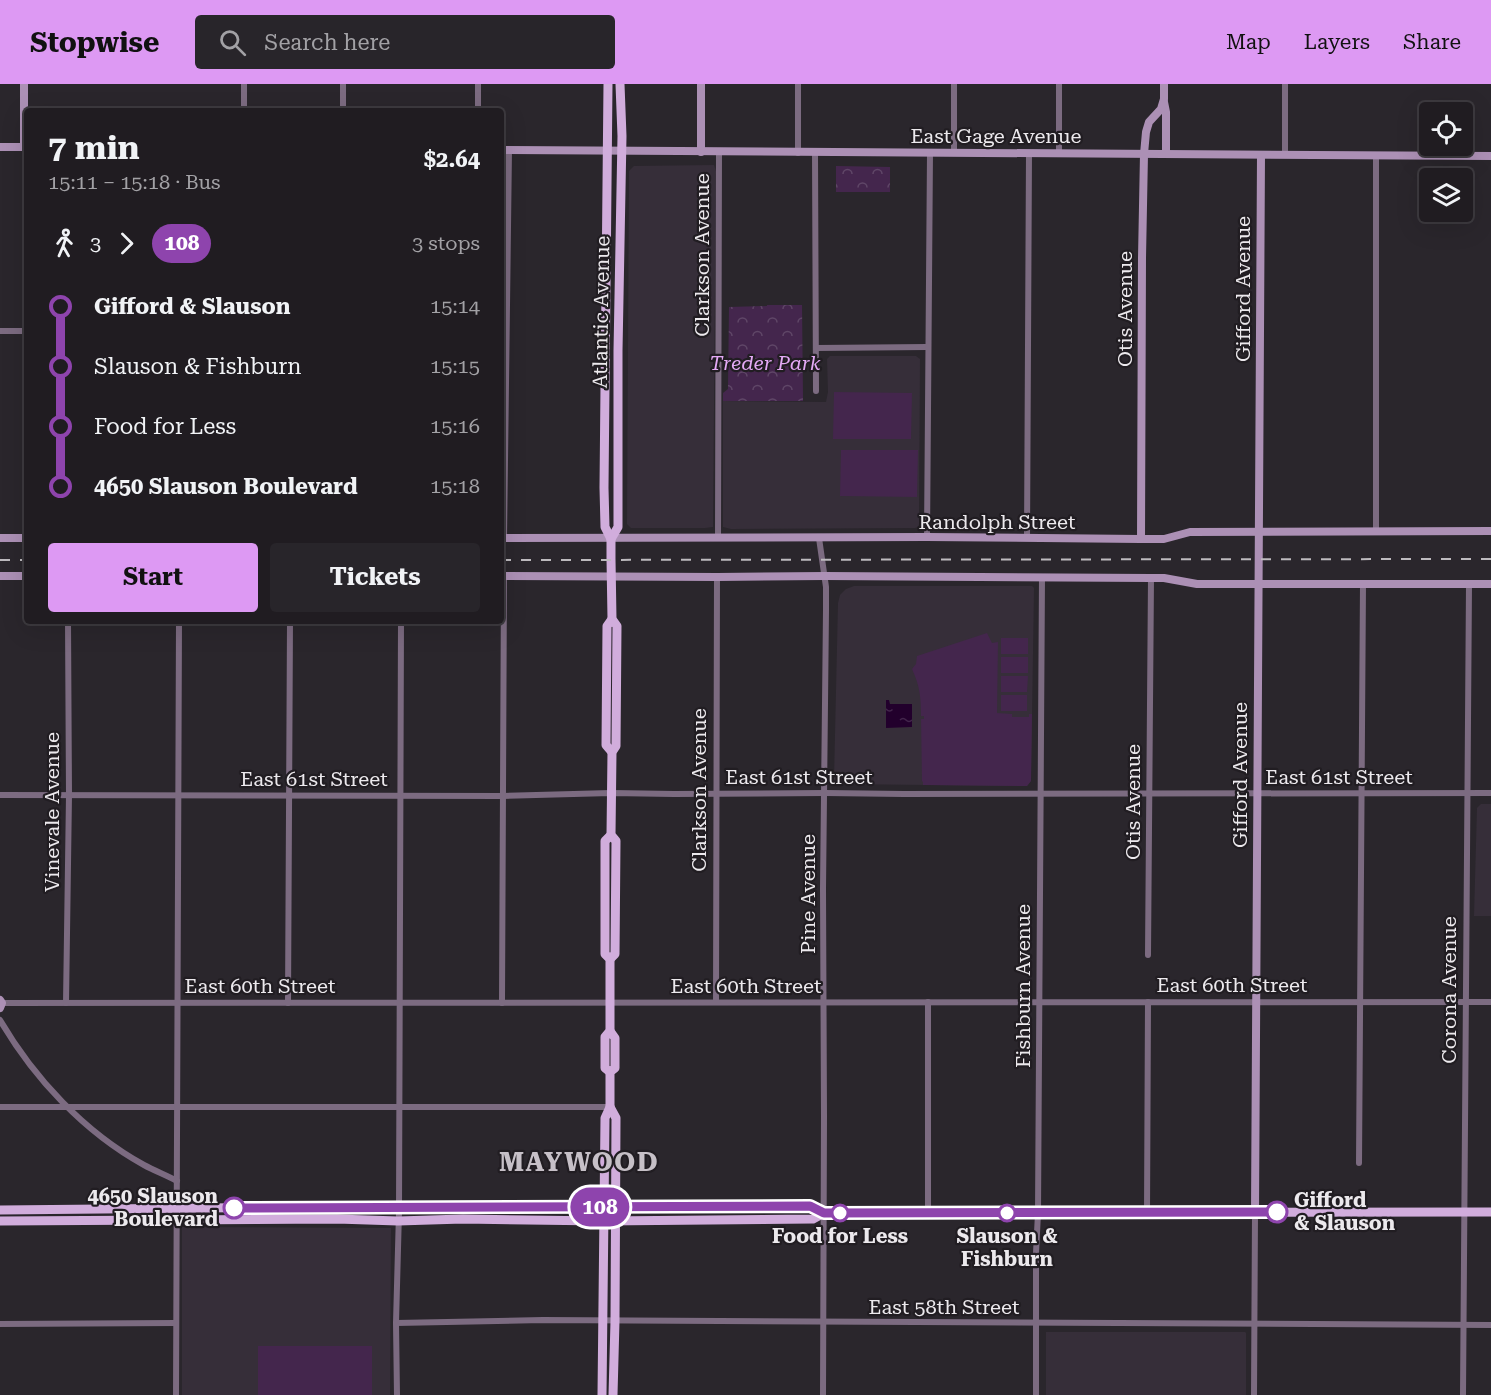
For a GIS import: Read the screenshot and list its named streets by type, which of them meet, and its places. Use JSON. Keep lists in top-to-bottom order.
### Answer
{
  "streets": {
    "main road": ["Atlantic Avenue"],
    "street": [
      "East Gage Avenue",
      "Clarkson Avenue",
      "Gifford Avenue",
      "Otis Avenue",
      "Randolph Street",
      "East 61st Street",
      "Vinevale Avenue",
      "Pine Avenue",
      "East 60th Street",
      "Fishburn Avenue",
      "Corona Avenue",
      "East 58th Street"
    ]
  },
  "crossings": [
    ["East Gage Avenue", "Clarkson Avenue"],
    ["East Gage Avenue", "Gifford Avenue"],
    ["East Gage Avenue", "Otis Avenue"],
    ["East Gage Avenue", "Atlantic Avenue"],
    ["Clarkson Avenue", "Randolph Street"],
    ["Clarkson Avenue", "East 61st Street"],
    ["Clarkson Avenue", "East 60th Street"],
    ["Gifford Avenue", "Randolph Street"],
    ["Gifford Avenue", "East 61st Street"],
    ["Gifford Avenue", "East 60th Street"],
    ["Gifford Avenue", "East 58th Street"],
    ["Otis Avenue", "Randolph Street"],
    ["Otis Avenue", "East 61st Street"],
    ["Atlantic Avenue", "Randolph Street"],
    ["Atlantic Avenue", "East 61st Street"],
    ["Atlantic Avenue", "East 60th Street"],
    ["Randolph Street", "Pine Avenue"],
    ["East 61st Street", "Vinevale Avenue"],
    ["East 61st Street", "Pine Avenue"],
    ["East 61st Street", "Fishburn Avenue"],
    ["East 61st Street", "Corona Avenue"],
    ["Vinevale Avenue", "East 60th Street"],
    ["Pine Avenue", "East 60th Street"],
    ["Pine Avenue", "East 58th Street"],
    ["East 60th Street", "Fishburn Avenue"],
    ["East 60th Street", "Corona Avenue"],
    ["Fishburn Avenue", "East 58th Street"],
    ["Corona Avenue", "East 58th Street"]
  ],
  "districts": ["MAYWOOD"],
  "parks": ["Treder Park"],
  "places": [
    "4650 Slauson Boulevard",
    "Gifford & Slauson",
    "Food for Less",
    "Slauson & Fishburn"
  ],
  "lines": ["bus line 108"],
  "page": {
    "header": "Stopwise",
    "search": "Search here",
    "nav": ["Map", "Layers", "Share"],
    "on_map": "108",
    "heading": ["7 min", "15:11 – 15:18 · Bus", "$2.64"],
    "legs": ["3", "108", "3 stops"],
    "list": [
      {
        "name": "Gifford & Slauson",
        "value": "15:14"
      },
      {
        "name": "Slauson & Fishburn",
        "value": "15:15"
      },
      {
        "name": "Food for Less",
        "value": "15:16"
      },
      {
        "name": "4650 Slauson Boulevard",
        "value": "15:18"
      }
    ],
    "buttons": ["Start", "Tickets"]
  }
}
